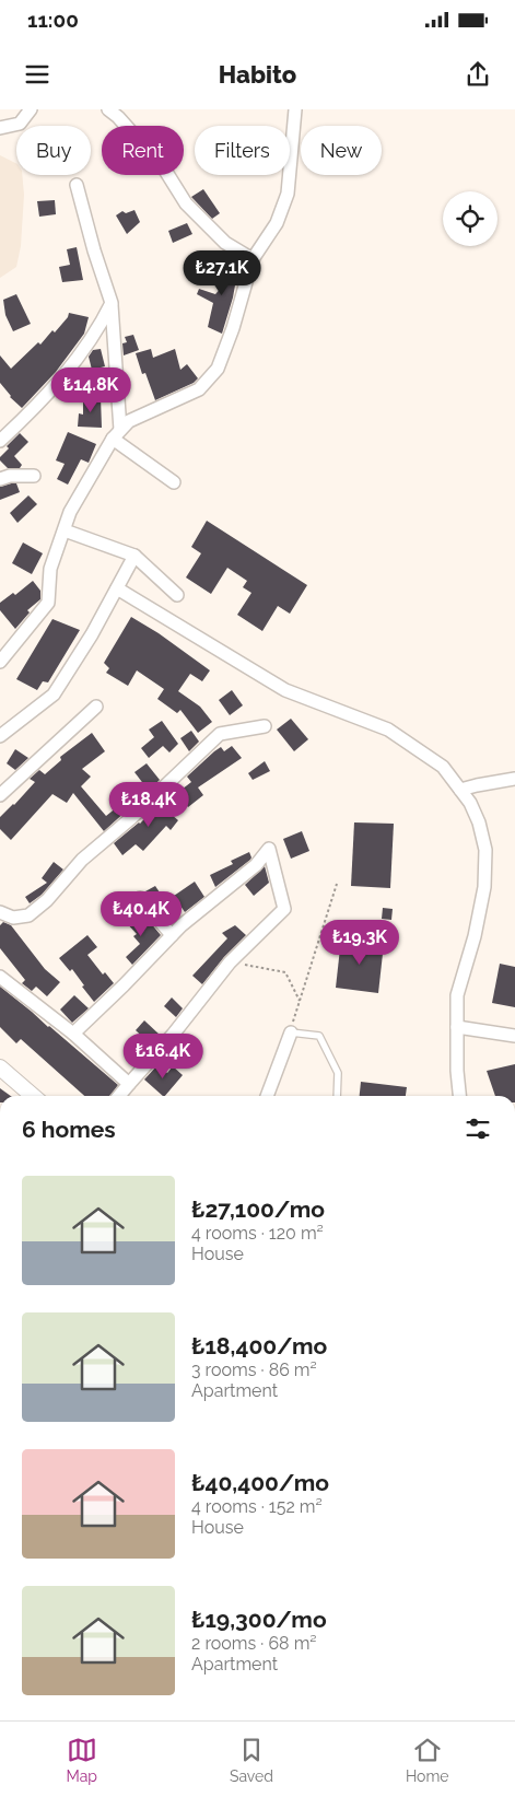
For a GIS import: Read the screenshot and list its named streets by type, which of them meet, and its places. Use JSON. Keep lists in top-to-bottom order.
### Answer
{
  "page": {
    "status": "11:00",
    "header": "Habito",
    "chip": [
      "Buy",
      "Rent",
      "Filters",
      "New"
    ],
    "price": [
      "₺27.1K",
      "₺14.8K",
      "₺18.4K",
      "₺40.4K",
      "₺19.3K",
      "₺16.4K"
    ],
    "heading": "6 homes",
    "list": [
      {
        "name": "₺27,100/mo",
        "note": "4 rooms · 120 m² · House"
      },
      {
        "name": "₺18,400/mo",
        "note": "3 rooms · 86 m² · Apartment"
      },
      {
        "name": "₺40,400/mo",
        "note": "4 rooms · 152 m² · House"
      },
      {
        "name": "₺19,300/mo",
        "note": "2 rooms · 68 m² · Apartment"
      }
    ],
    "tabs": ["Map", "Saved", "Home"]
  }
}
